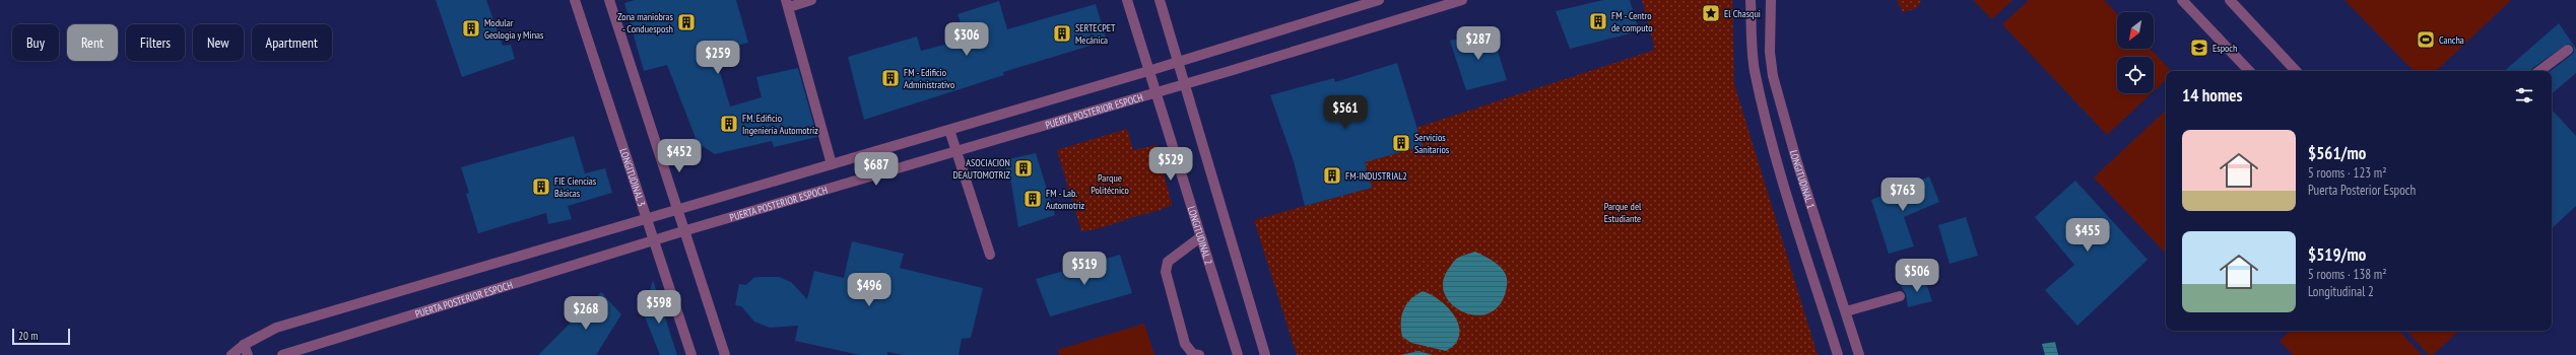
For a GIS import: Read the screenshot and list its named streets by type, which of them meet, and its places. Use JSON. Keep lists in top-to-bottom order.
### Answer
{
  "streets": {
    "street": [
      "PUERTA POSTERIOR ESPOCH",
      "LONGITUDINAL 3",
      "LONGITUDINAL 1",
      "LONGITUDINAL 2"
    ]
  },
  "crossings": [
    ["PUERTA POSTERIOR ESPOCH", "LONGITUDINAL 3"],
    ["PUERTA POSTERIOR ESPOCH", "LONGITUDINAL 2"]
  ],
  "parks": ["Parque Politécnico", "Parque del Estudiante"],
  "places": {
    "place": ["El Chasqui"],
    "building": [
      "FM - Centro de computo",
      "Zona maniobras - Conduesposh",
      "Modular Geologia y Minas",
      "SERTECPET Mecánica",
      "FM - Edificio Administrativo",
      "FM. Edificio Ingeniería Automotriz",
      "Servicios Sanitarios",
      "ASOCIACION DEAUTOMOTRIZ",
      "FM-INDUSTRIAL2",
      "FIE Ciencias Básicas",
      "FM - Lab. Automotriz"
    ],
    "sports": ["Cancha"],
    "school or university": ["Espoch"]
  },
  "scale_bar": "20 m",
  "north": "bottom left",
  "page": {
    "price": [
      "$306",
      "$287",
      "$259",
      "$561",
      "$452",
      "$529",
      "$687",
      "$763",
      "$455",
      "$519",
      "$506",
      "$496",
      "$598",
      "$268"
    ],
    "chip": [
      "Buy",
      "Rent",
      "Filters",
      "New",
      "Apartment"
    ],
    "heading": "14 homes",
    "list": [
      {
        "name": "$561/mo",
        "note": "5 rooms · 123 m² · Puerta Posterior Espoch"
      },
      {
        "name": "$519/mo",
        "note": "5 rooms · 138 m² · Longitudinal 2"
      }
    ],
    "scale": "20 m"
  }
}
